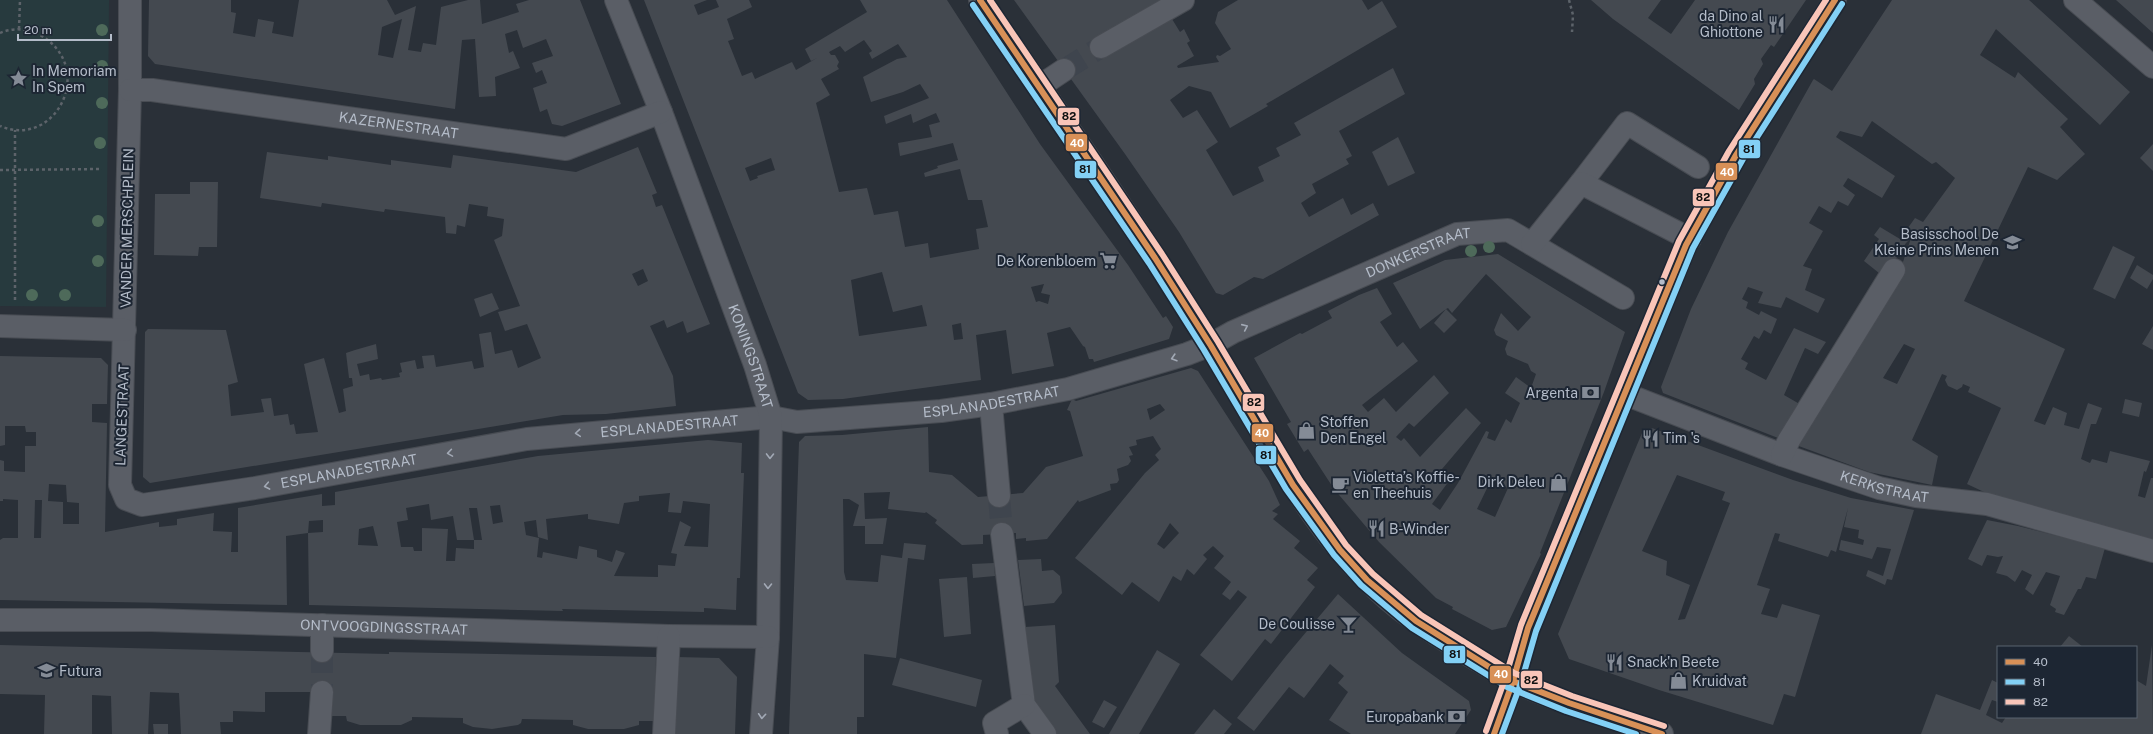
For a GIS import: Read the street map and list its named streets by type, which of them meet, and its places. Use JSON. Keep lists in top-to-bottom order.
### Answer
{
  "streets": {
    "street": [
      "KAZERNESTRAAT",
      "VANDER MERSCHPLEIN",
      "DONKERSTRAAT",
      "KONINGSTRAAT",
      "ESPLANADESTRAAT",
      "LANGESTRAAT",
      "KERKSTRAAT",
      "ONTVOOGDINGSSTRAAT"
    ]
  },
  "crossings": [
    ["KAZERNESTRAAT", "VANDER MERSCHPLEIN"],
    ["KAZERNESTRAAT", "KONINGSTRAAT"],
    ["VANDER MERSCHPLEIN", "LANGESTRAAT"],
    ["DONKERSTRAAT", "ESPLANADESTRAAT"],
    ["KONINGSTRAAT", "ESPLANADESTRAAT"],
    ["KONINGSTRAAT", "ONTVOOGDINGSSTRAAT"],
    ["ESPLANADESTRAAT", "LANGESTRAAT"]
  ],
  "one_way": ["DONKERSTRAAT", "KONINGSTRAAT", "ESPLANADESTRAAT"],
  "places": {
    "restaurant": [
      "da Dino al Ghiottone",
      "Tim 's",
      "B-Winder",
      "Snack'n Beete"
    ],
    "place": ["In Memoriam In Spem"],
    "school or university": ["Basisschool De Kleine Prins Menen", "Futura"],
    "supermarket": ["De Korenbloem"],
    "bank": ["Argenta", "Europabank"],
    "shop": ["Stoffen Den Engel", "Dirk Deleu", "Kruidvat"],
    "cafe": ["Violetta’s Koffie- en Theehuis"],
    "bar": ["De Coulisse"]
  },
  "lines": ["transit line 40", "transit line 82", "transit line 81"],
  "legend": ["40", "81", "82"],
  "scale_bar": "20 m"
}
